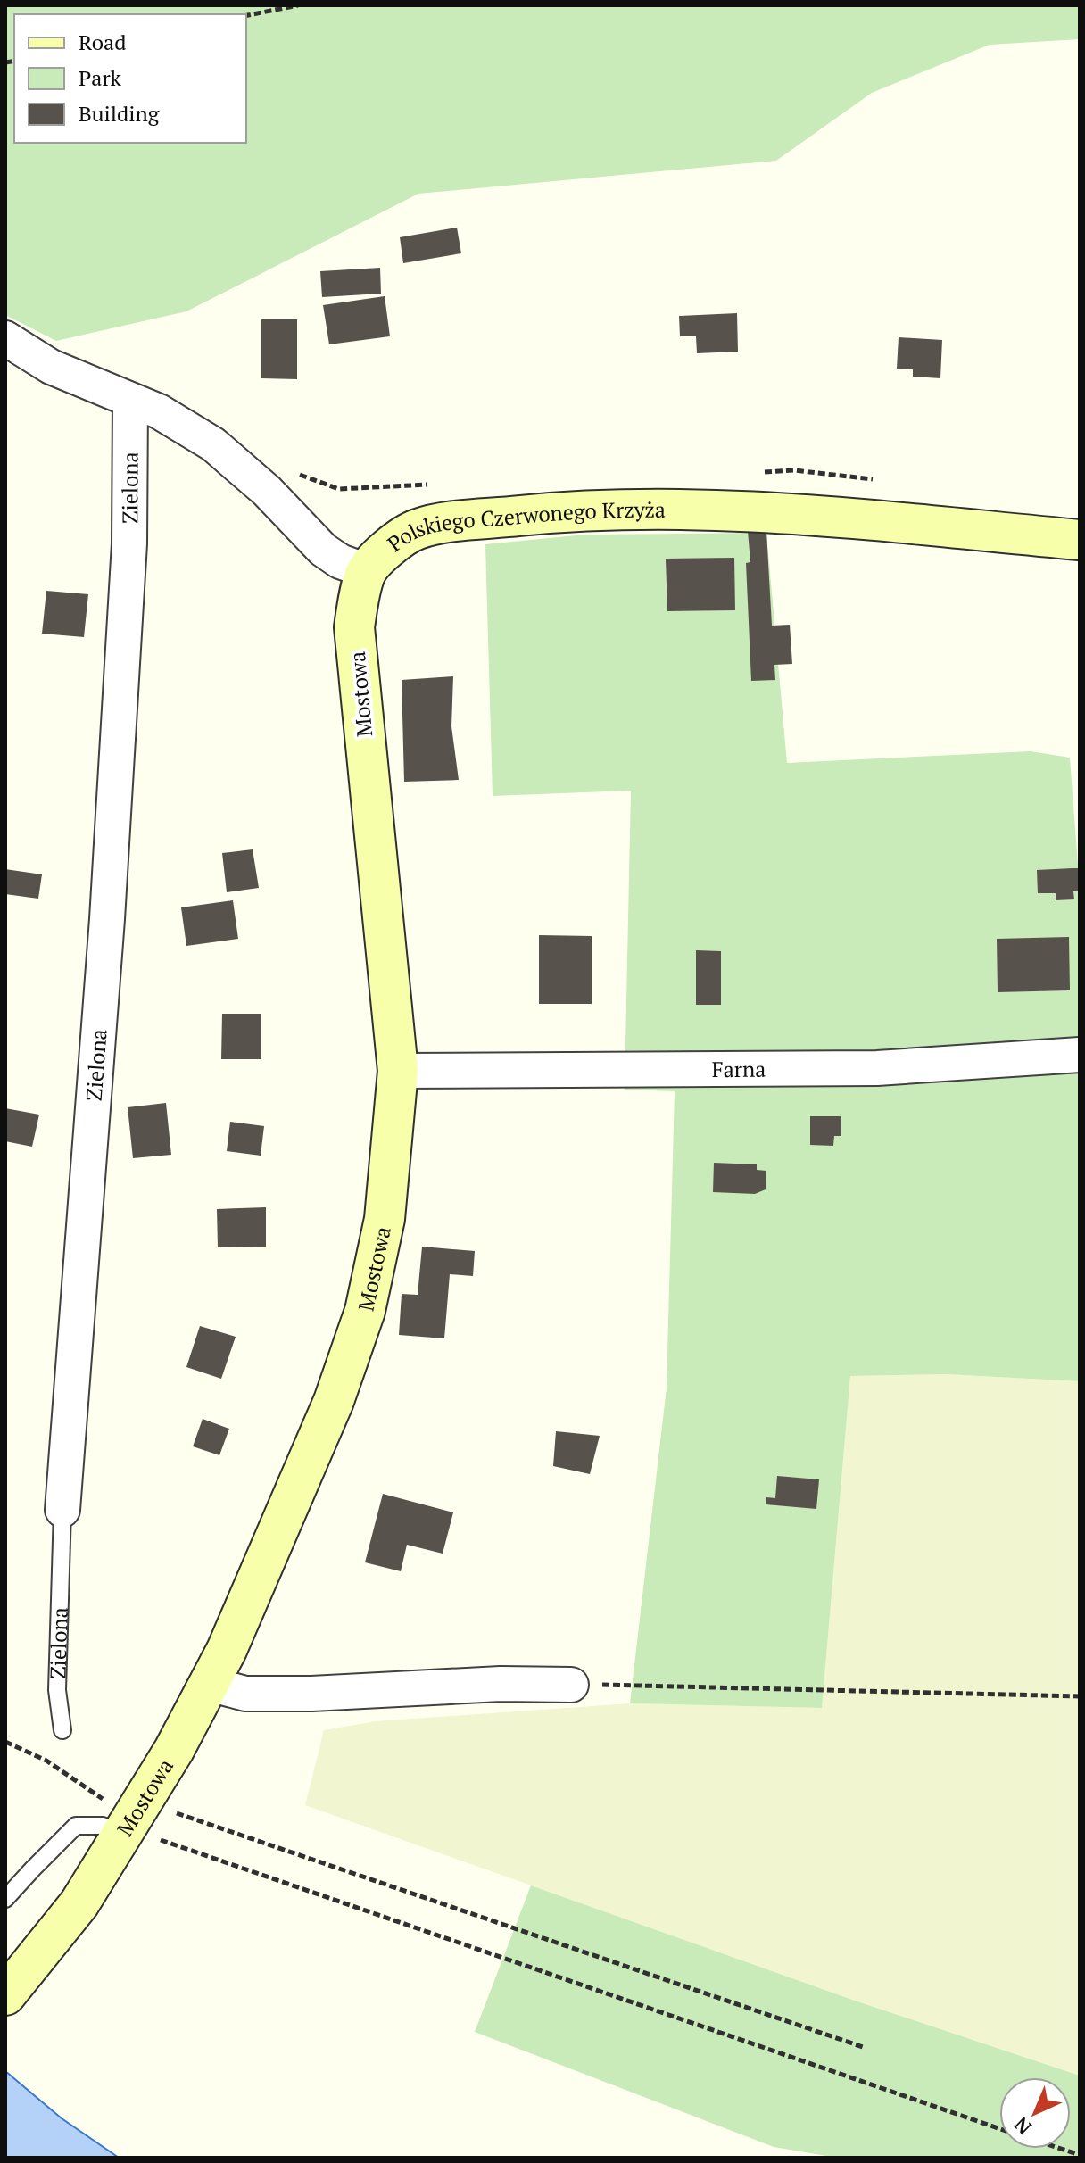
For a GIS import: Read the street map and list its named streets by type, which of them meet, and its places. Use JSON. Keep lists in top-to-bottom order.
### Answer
{
  "streets": {
    "street": [
      "Zielona",
      "Polskiego Czerwonego Krzyża",
      "Mostowa",
      "Farna"
    ]
  },
  "crossings": [
    ["Zielona", "Polskiego Czerwonego Krzyża"],
    ["Polskiego Czerwonego Krzyża", "Mostowa"],
    ["Mostowa", "Farna"]
  ],
  "legend": ["Road", "Park", "Building"],
  "north": "bottom left"
}
